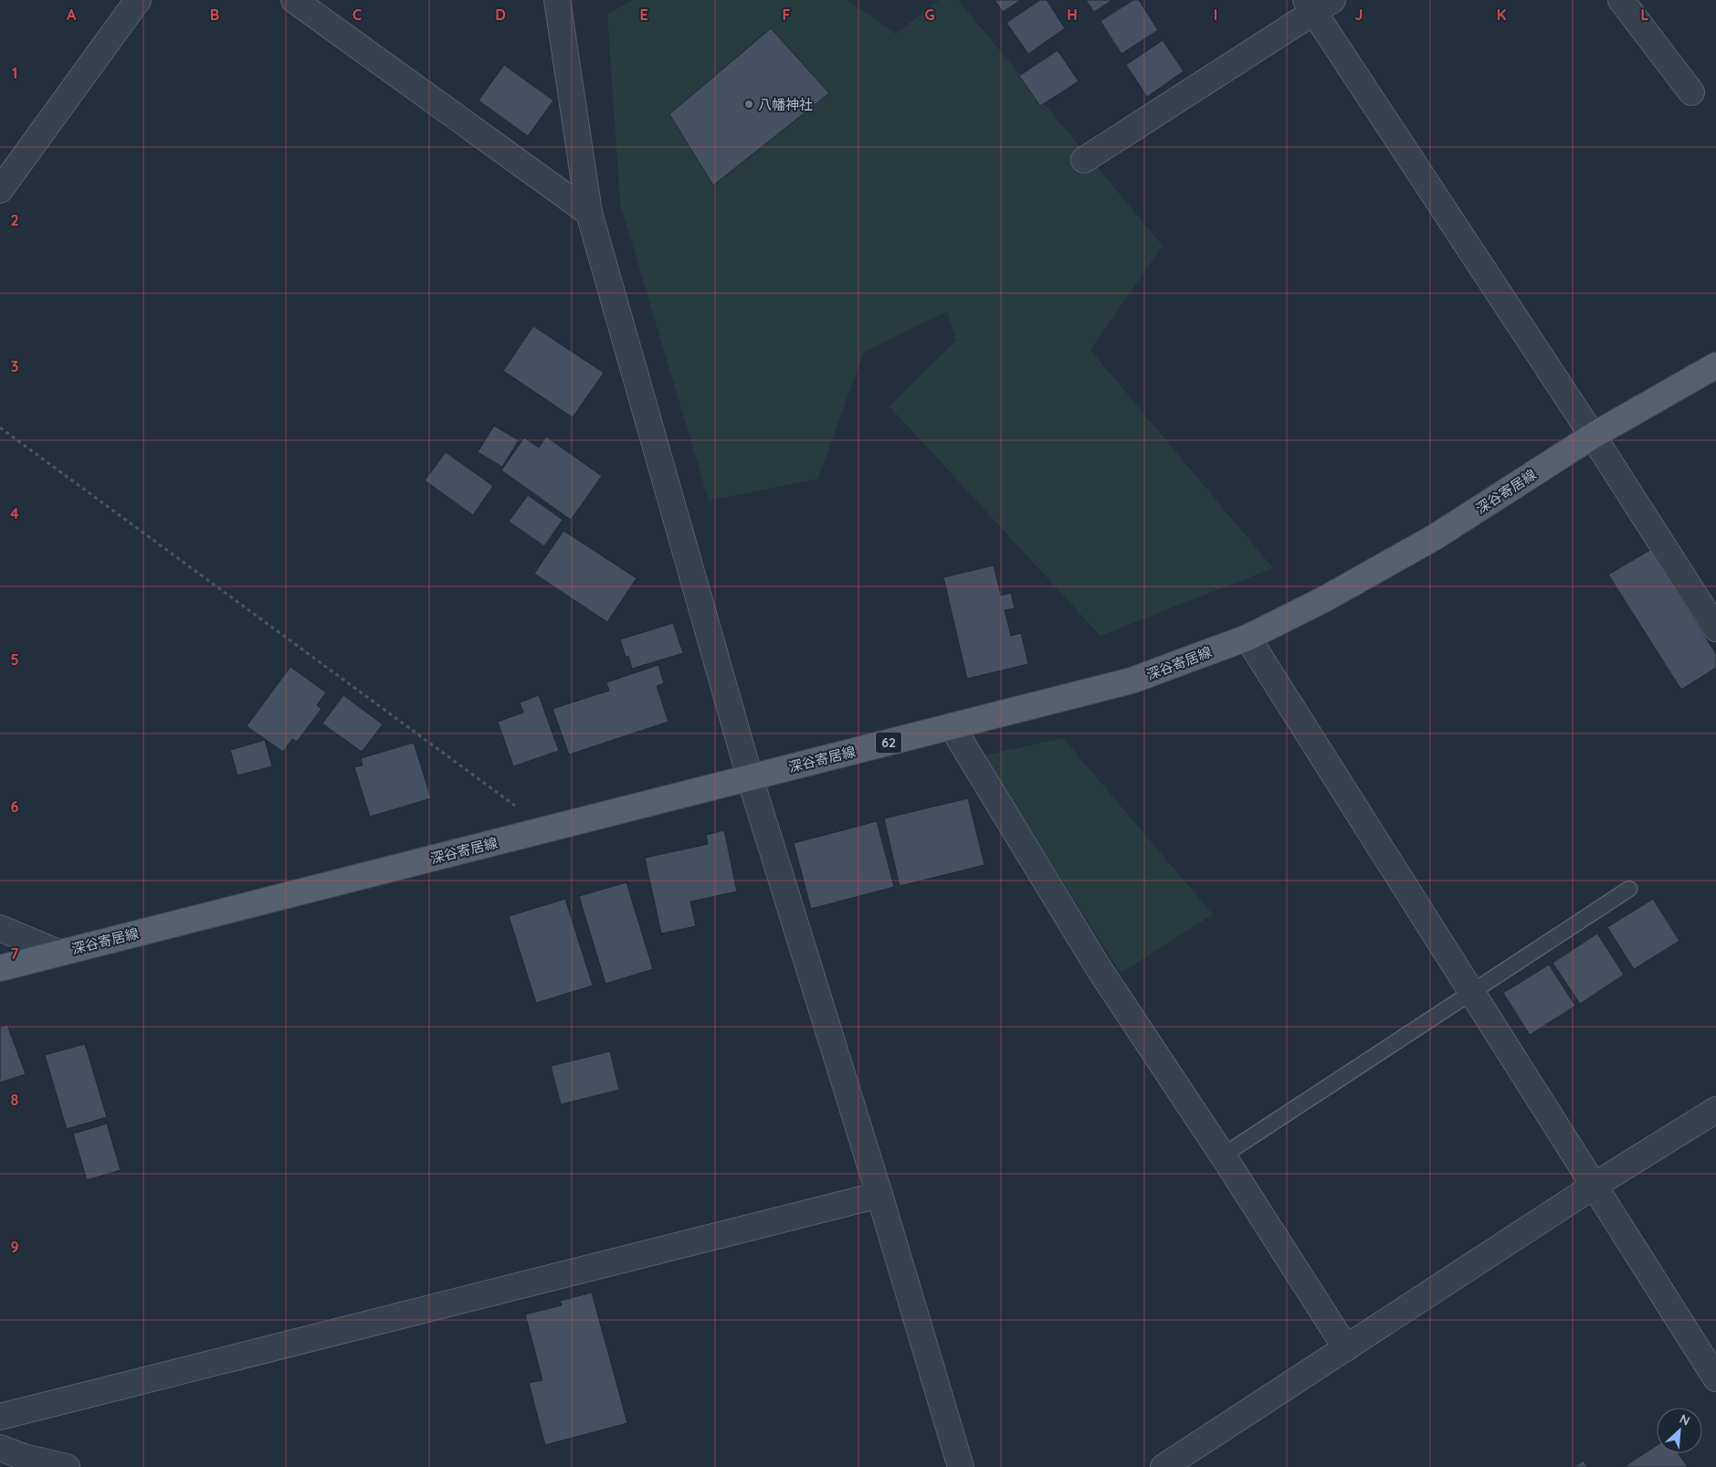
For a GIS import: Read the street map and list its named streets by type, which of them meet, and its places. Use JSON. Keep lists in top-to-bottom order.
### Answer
{
  "streets": {
    "main road": ["深谷寄居線", "62"]
  },
  "places": ["八幡神社"],
  "north": "top right",
  "grid": {
    "columns": [
      "A",
      "B",
      "C",
      "D",
      "E",
      "F",
      "G",
      "H",
      "I",
      "J",
      "K",
      "L"
    ],
    "rows": [
      "1",
      "2",
      "3",
      "4",
      "5",
      "6",
      "7",
      "8",
      "9"
    ]
  }
}
